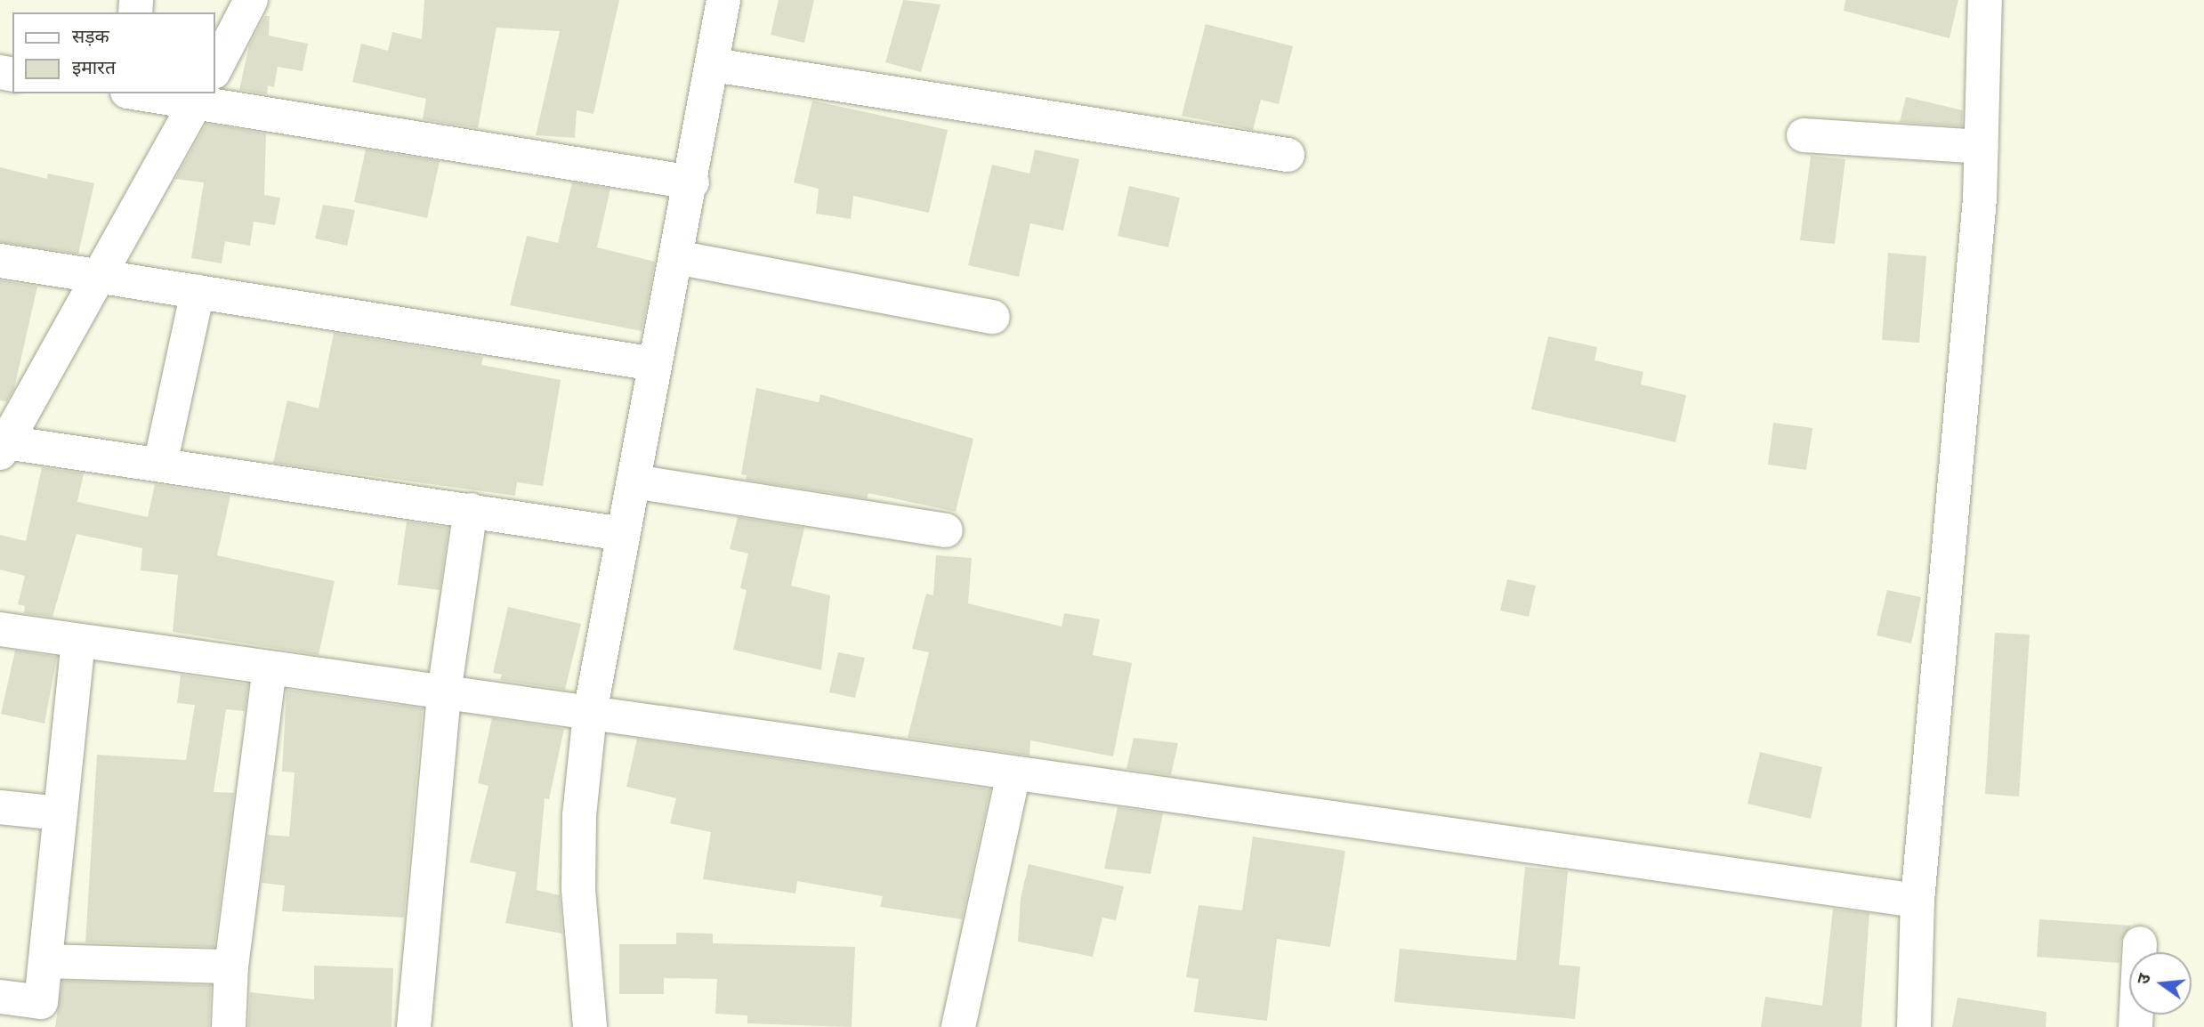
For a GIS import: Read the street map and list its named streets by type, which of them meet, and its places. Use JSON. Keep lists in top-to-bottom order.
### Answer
{
  "legend": ["सड़क", "इमारत"],
  "north": "left"
}
